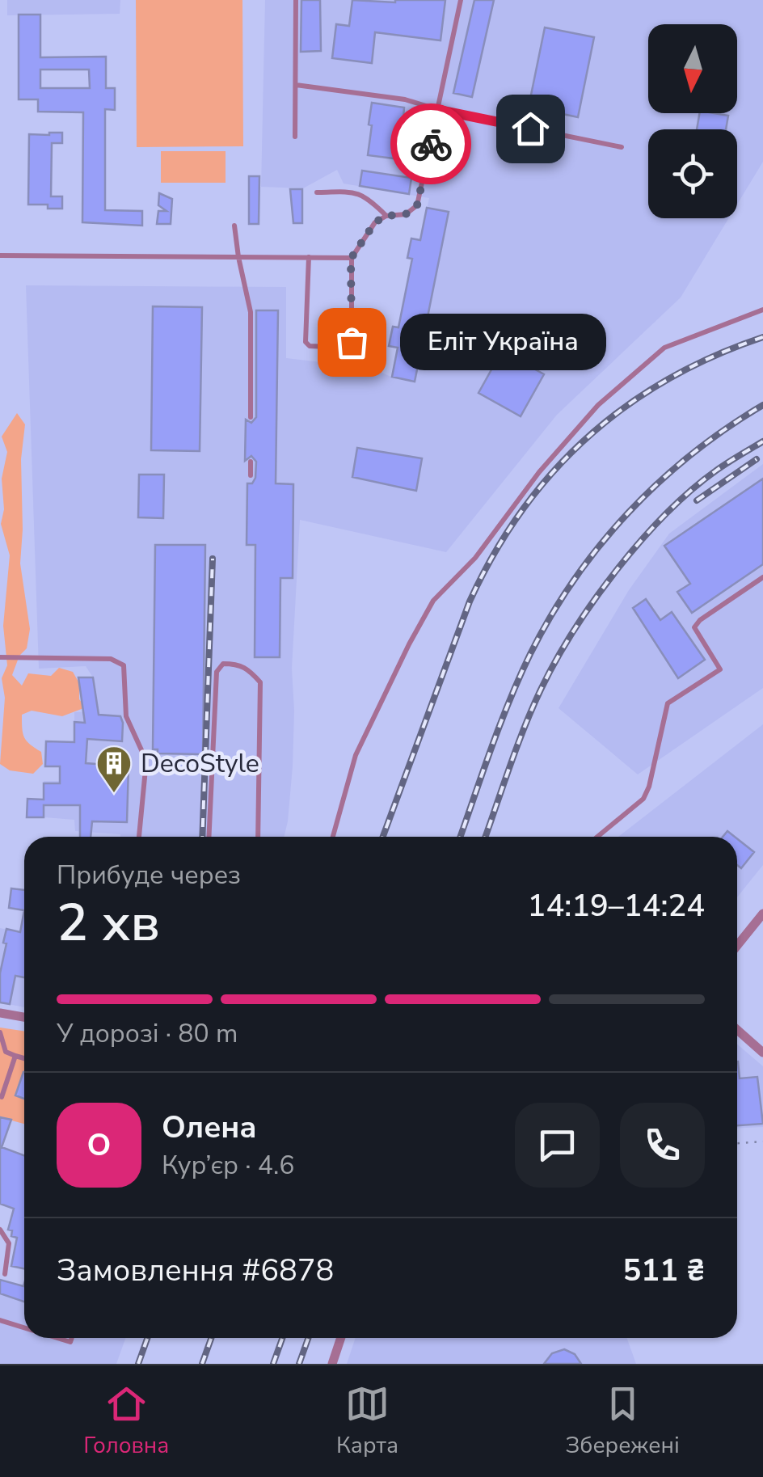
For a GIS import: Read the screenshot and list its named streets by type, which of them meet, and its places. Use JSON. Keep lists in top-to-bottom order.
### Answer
{
  "places": {
    "other": ["Еліт Україна"],
    "building": ["DecoStyle"]
  },
  "north": "bottom",
  "page": {
    "bubble": "Еліт Україна",
    "heading": ["2 хв", "Прибуде через", "14:19–14:24"],
    "panel": [
      "Олена",
      "Кур’єр · 4.6",
      "Замовлення #6878",
      "511 ₴"
    ],
    "bar": "У дорозі · 80 m",
    "round": "О",
    "tabs": ["Головна", "Карта", "Збережені"]
  }
}
